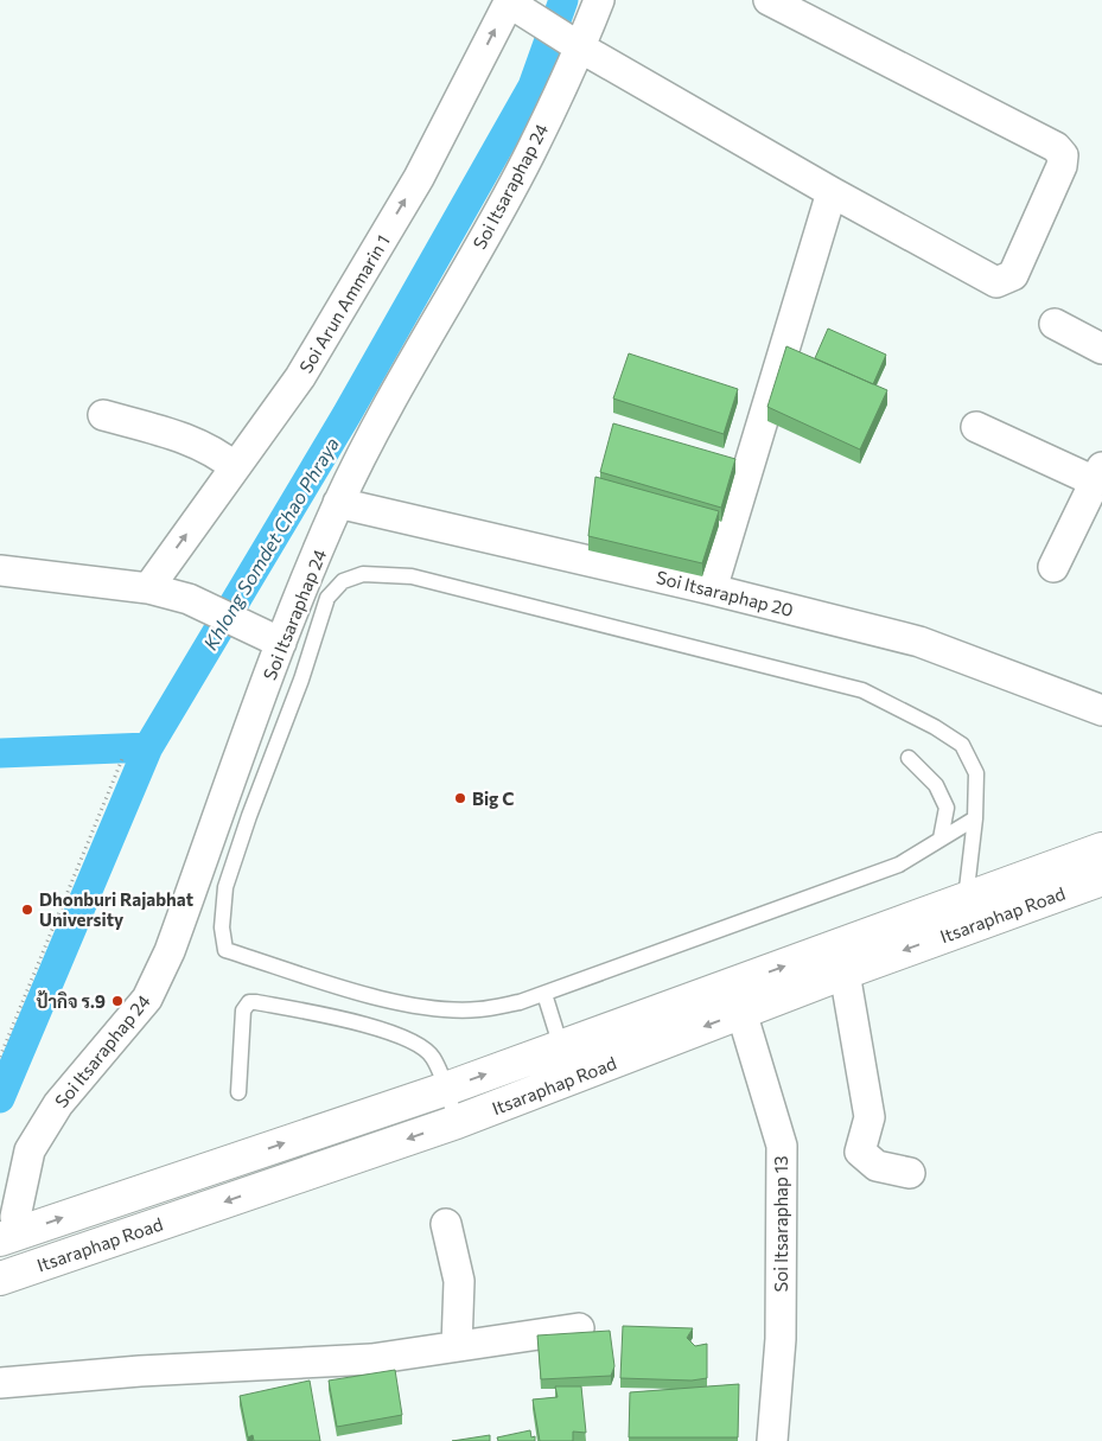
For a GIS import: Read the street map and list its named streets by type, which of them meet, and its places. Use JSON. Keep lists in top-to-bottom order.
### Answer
{
  "streets": {
    "main road": ["Itsaraphap Road"],
    "street": [
      "Soi Itsaraphap 24",
      "Soi Arun Ammarin 1",
      "Soi Itsaraphap 20",
      "Soi Itsaraphap 13"
    ]
  },
  "crossings": [
    ["Soi Itsaraphap 24", "Soi Itsaraphap 20"],
    ["Itsaraphap Road", "Soi Itsaraphap 13"]
  ],
  "one_way": ["Soi Arun Ammarin 1"],
  "water": ["Khlong Somdet Chao Phraya"],
  "places": ["Big C", "Dhonburi Rajabhat University", "ป้ากิจ ร.9"]
}
